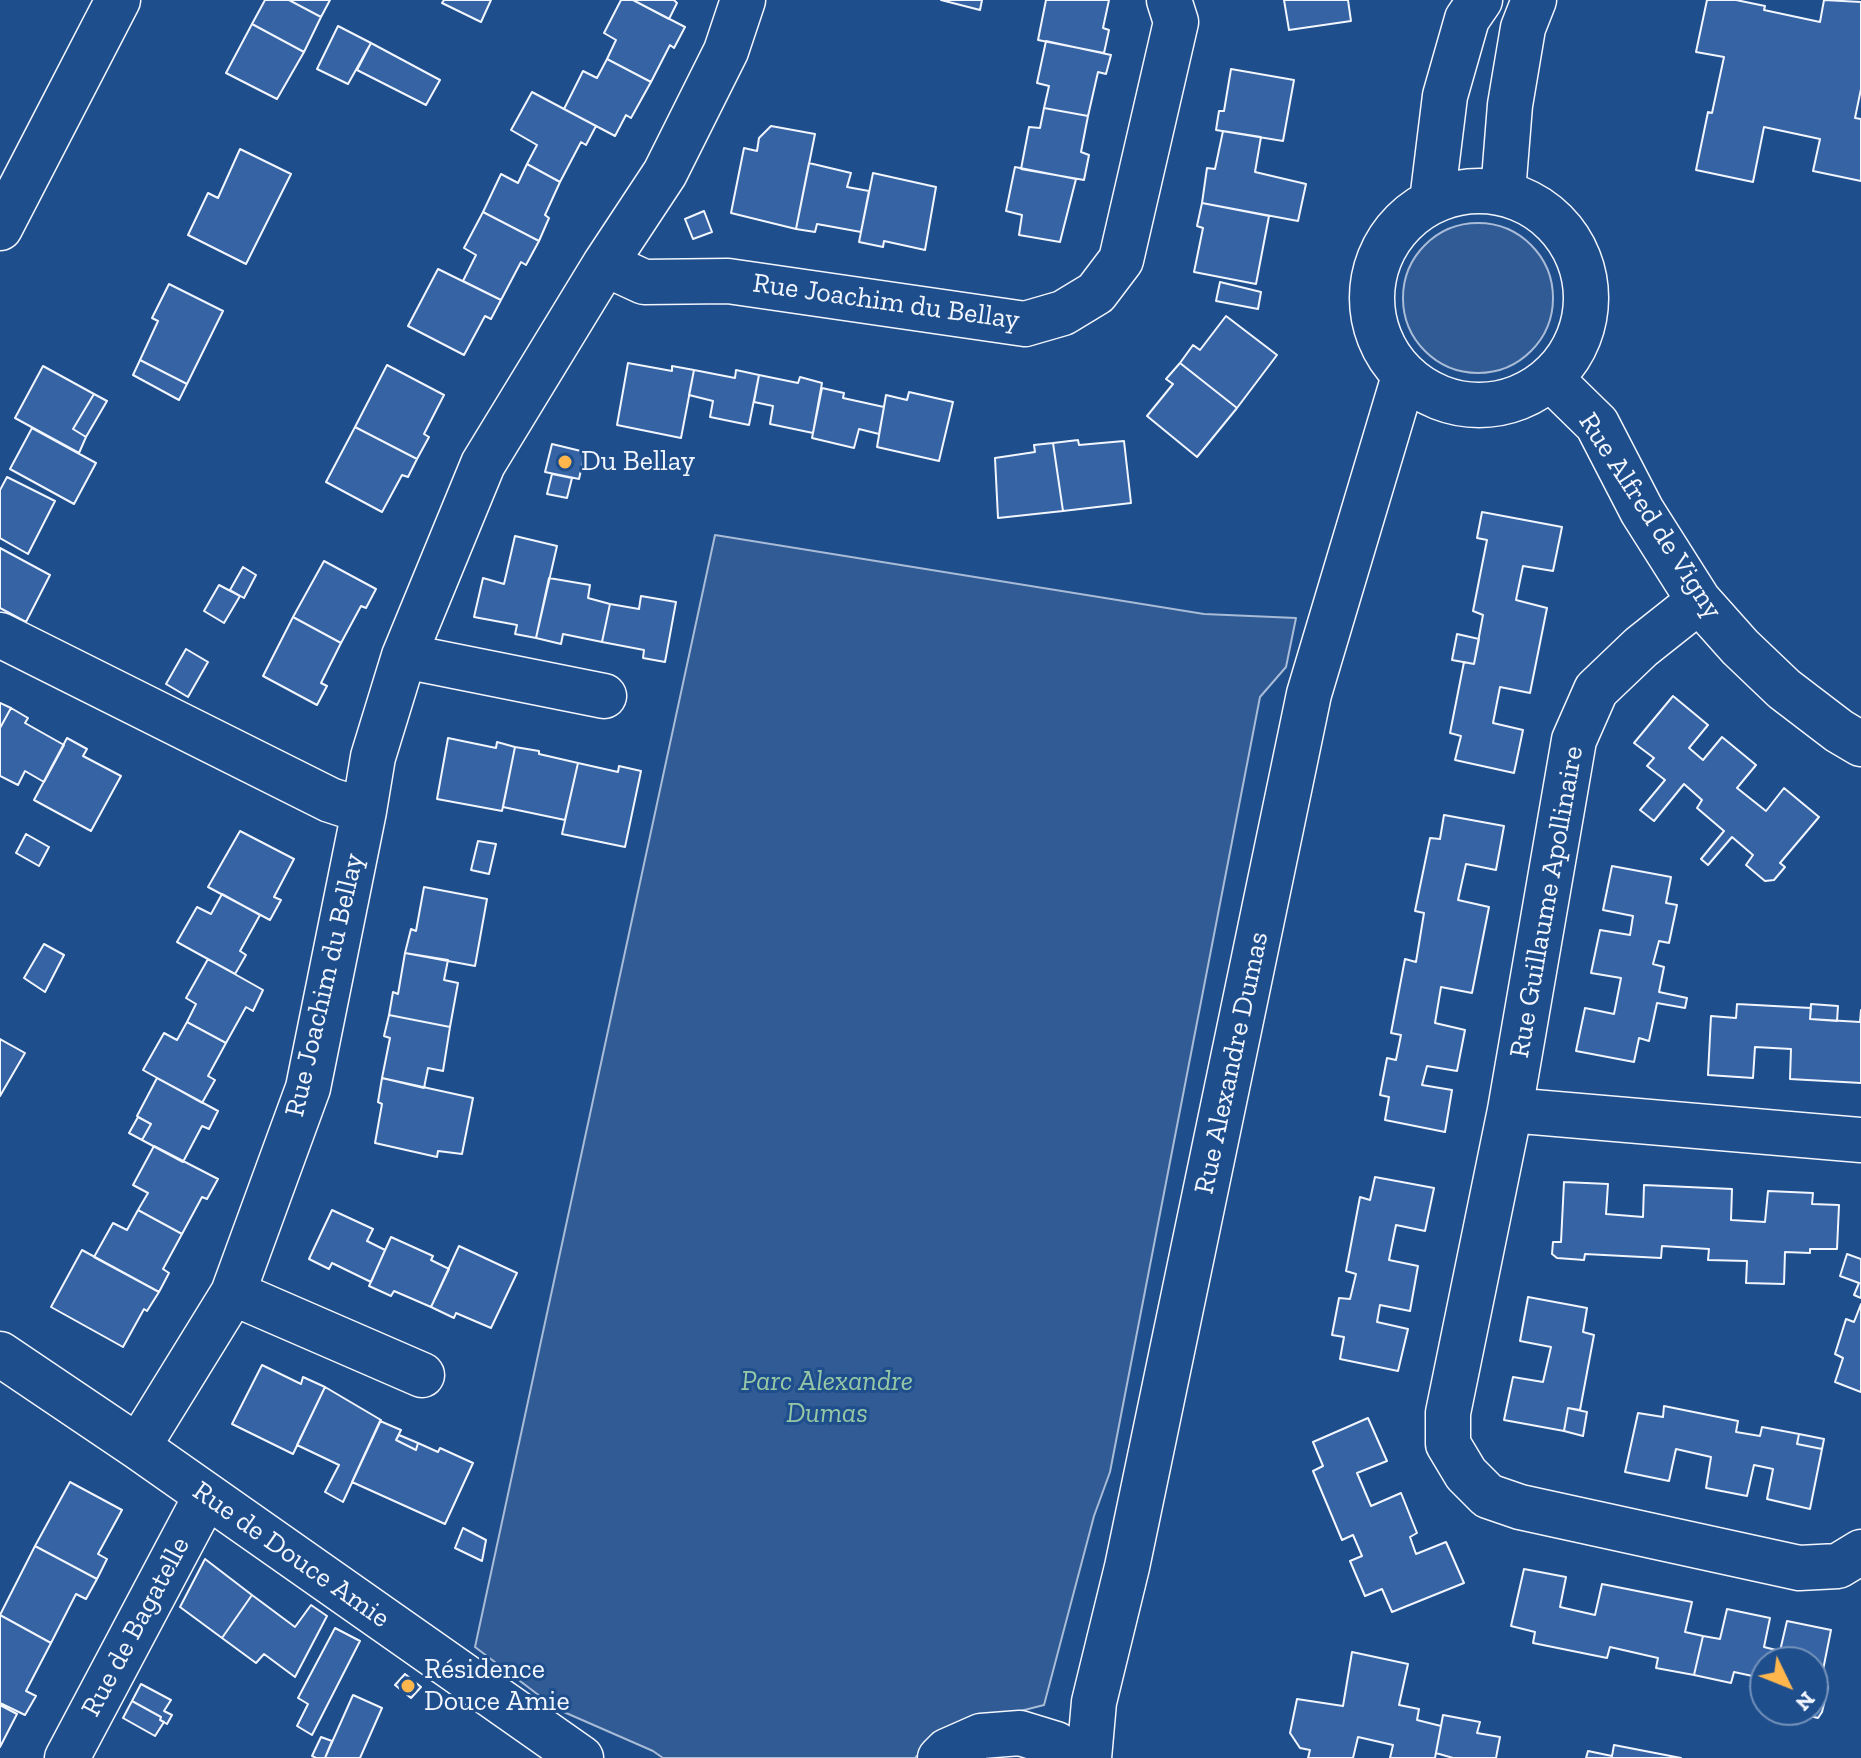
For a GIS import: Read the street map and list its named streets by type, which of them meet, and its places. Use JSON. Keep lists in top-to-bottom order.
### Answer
{
  "streets": {
    "street": [
      "Rue Joachim du Bellay",
      "Rue Alfred de Vigny",
      "Rue Guillaume Apollinaire",
      "Rue Alexandre Dumas",
      "Rue de Douce Amie",
      "Rue de Bagatelle"
    ]
  },
  "crossings": [
    ["Rue Joachim du Bellay", "Rue de Douce Amie"],
    ["Rue Alfred de Vigny", "Rue Guillaume Apollinaire"],
    ["Rue Alfred de Vigny", "Rue Alexandre Dumas"],
    ["Rue de Douce Amie", "Rue de Bagatelle"]
  ],
  "parks": ["Parc Alexandre Dumas"],
  "places": ["Du Bellay", "Résidence Douce Amie"],
  "north": "bottom right"
}
